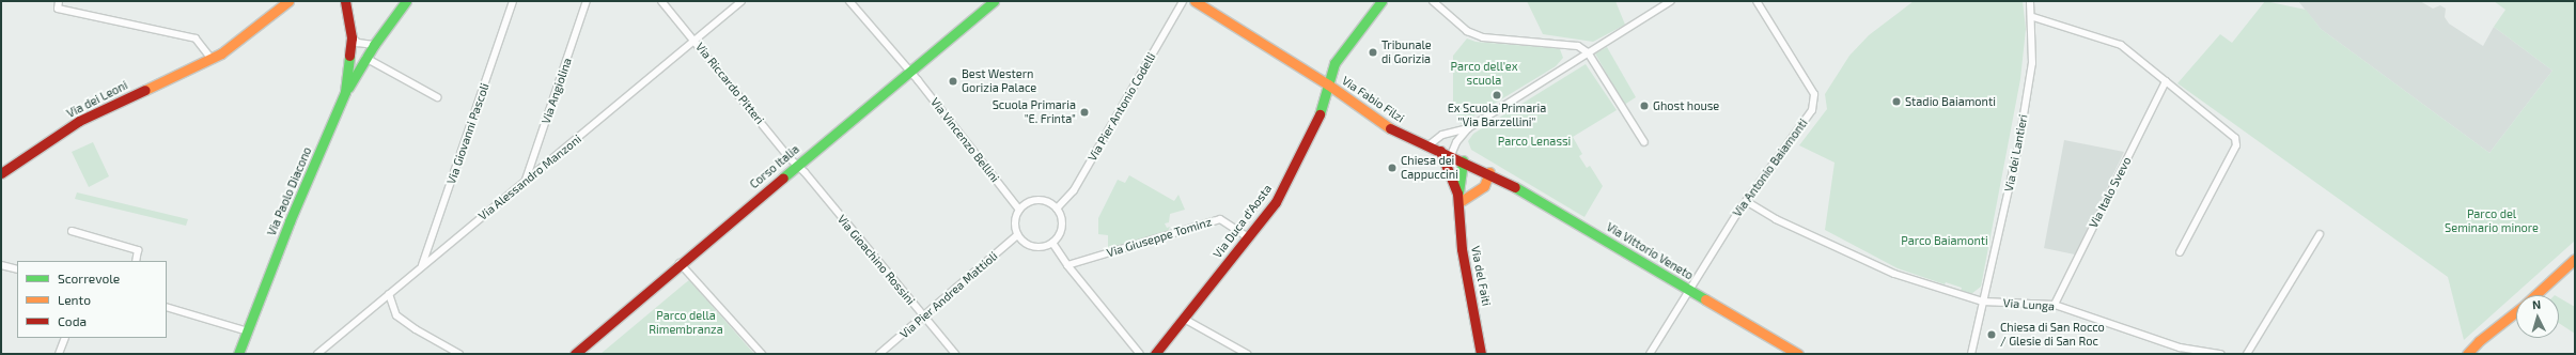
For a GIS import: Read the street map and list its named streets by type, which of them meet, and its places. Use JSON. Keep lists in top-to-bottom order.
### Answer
{
  "streets": {
    "main road": [
      "Via dei Leoni",
      "Via Fabio Filzi",
      "Corso Italia",
      "Via Paolo Diacono",
      "Via Duca d'Aosta",
      "Via Vittorio Veneto",
      "Via del Faiti"
    ],
    "street": [
      "Via Riccardo Pitteri",
      "Via Angiolina",
      "Via Pier Antonio Codelli",
      "Via Giovanni Pascoli",
      "Via Vincenzo Bellini",
      "Via dei Lantieri",
      "Via Antonio Baiamonti",
      "Via Alessandro Manzoni",
      "Via Italo Svevo",
      "Via Giuseppe Tominz",
      "Via Gioachino Rossini",
      "Via Pier Andrea Mattioli",
      "Via Lunga"
    ]
  },
  "crossings": [
    ["Via Riccardo Pitteri", "Corso Italia"],
    ["Via Riccardo Pitteri", "Via Alessandro Manzoni"],
    ["Via Riccardo Pitteri", "Via Gioachino Rossini"],
    ["Via Angiolina", "Via Alessandro Manzoni"],
    ["Via Fabio Filzi", "Via Duca d'Aosta"],
    ["Via Fabio Filzi", "Via Vittorio Veneto"],
    ["Via Pier Antonio Codelli", "Via Vincenzo Bellini"],
    ["Via Pier Antonio Codelli", "Via Pier Andrea Mattioli"],
    ["Via Giovanni Pascoli", "Via Alessandro Manzoni"],
    ["Via Vincenzo Bellini", "Corso Italia"],
    ["Via Vincenzo Bellini", "Via Pier Andrea Mattioli"],
    ["Via dei Lantieri", "Via Lunga"],
    ["Corso Italia", "Via Gioachino Rossini"],
    ["Via Antonio Baiamonti", "Via Vittorio Veneto"],
    ["Via Antonio Baiamonti", "Via Lunga"],
    ["Via Italo Svevo", "Via Lunga"],
    ["Via Duca d'Aosta", "Via Giuseppe Tominz"],
    ["Via Gioachino Rossini", "Via Pier Andrea Mattioli"]
  ],
  "parks": [
    "Parco dell'ex scuola",
    "Parco Lenassi",
    "Parco del Seminario minore",
    "Parco Baiamonti",
    "Parco della Rimembranza"
  ],
  "places": [
    "Tribunale di Gorizia",
    "Best Western Gorizia Palace",
    "Ex Scuola Primaria \"Via Barzellini\"",
    "Stadio Baiamonti",
    "Ghost house",
    "Scuola Primaria \"E. Frinta\"",
    "Chiesa dei Cappuccini",
    "Chiesa di San Rocco / Glesie di San Roc"
  ],
  "legend": ["Scorrevole", "Lento", "Coda"],
  "north": "top"
}
